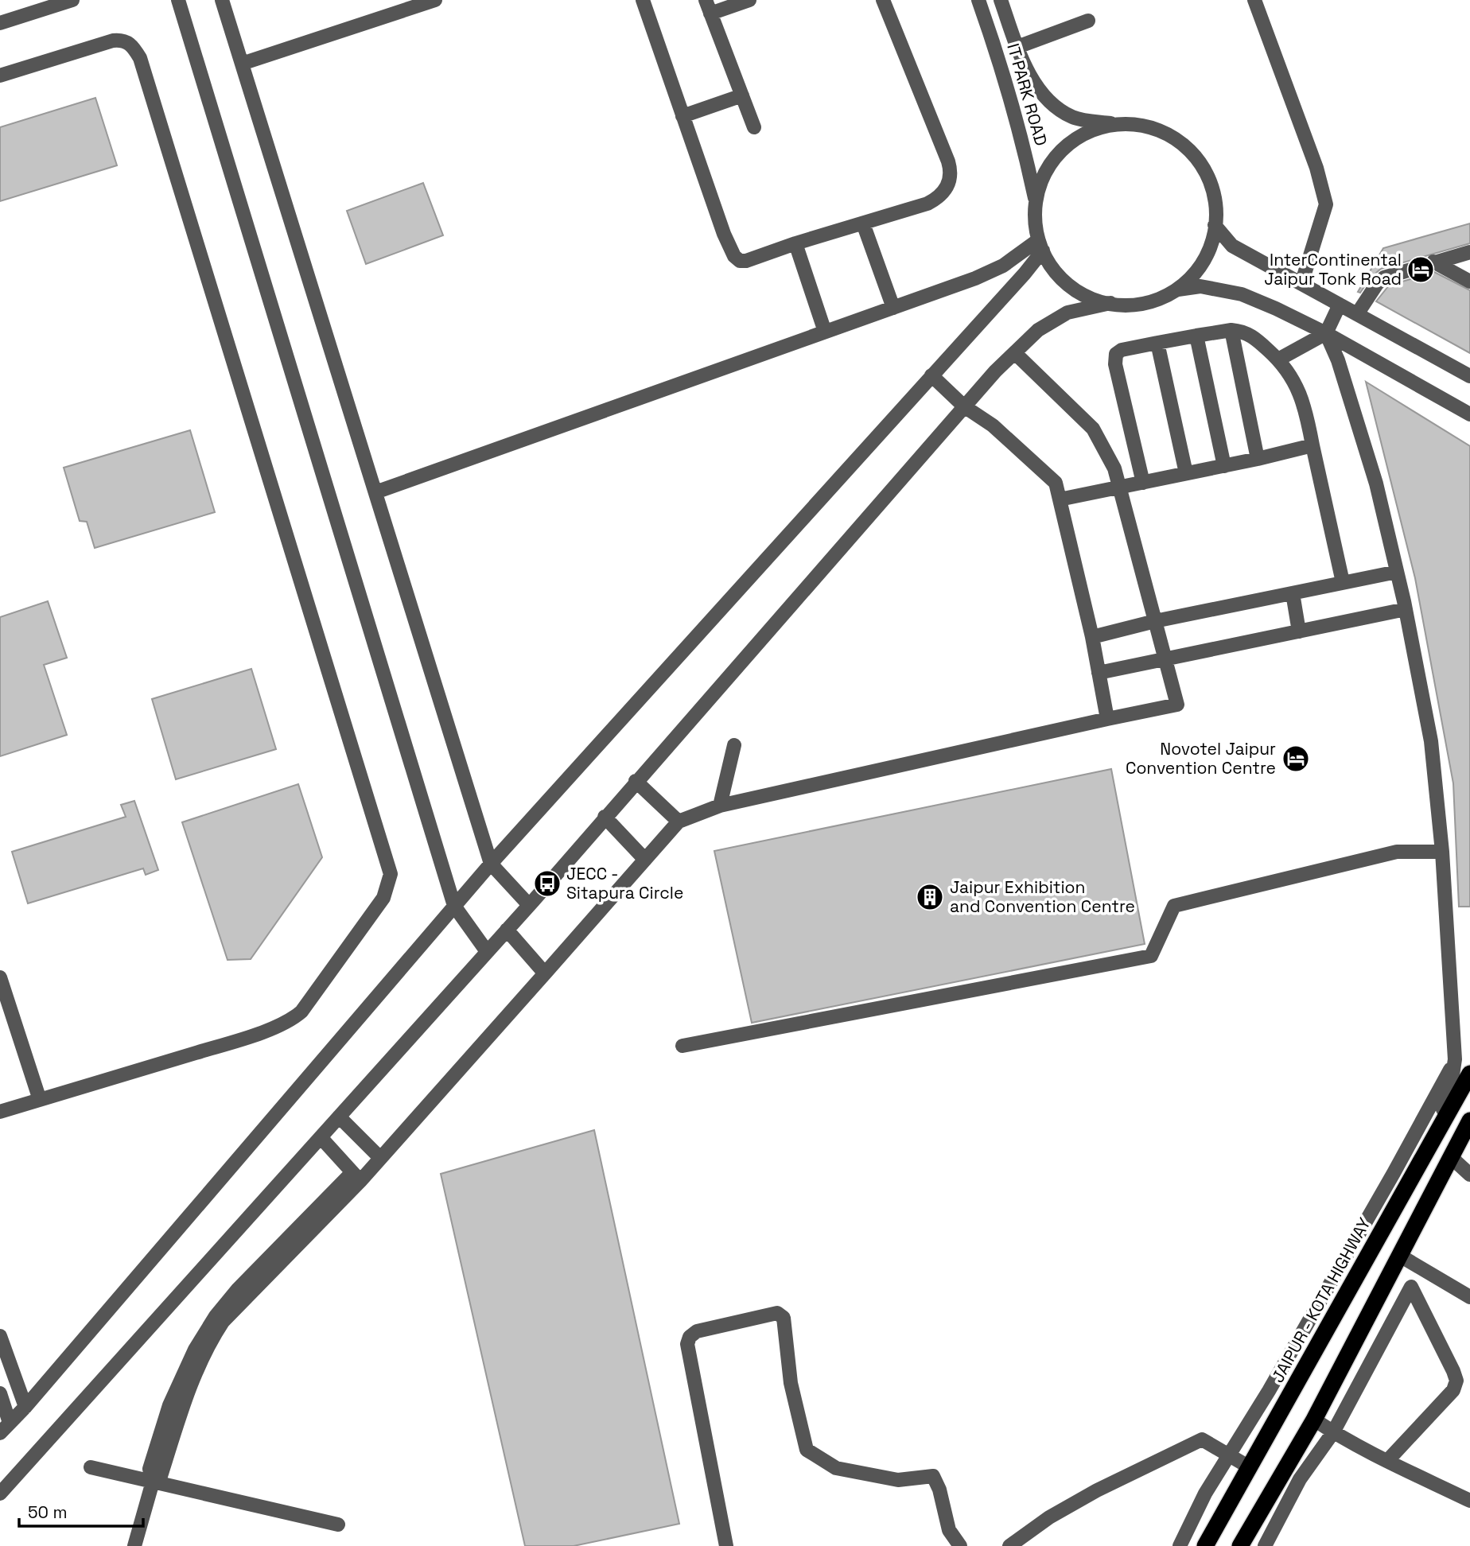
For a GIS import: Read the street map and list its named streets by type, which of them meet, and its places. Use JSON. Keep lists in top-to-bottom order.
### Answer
{
  "streets": {
    "highway": ["JAIPUR - KOTA HIGHWAY"],
    "street": ["IT PARK ROAD"]
  },
  "places": {
    "hotel": ["InterContinental Jaipur Tonk Road", "Novotel Jaipur Convention Centre"],
    "bus stop": ["JECC - Sitapura Circle"],
    "building": ["Jaipur Exhibition and Convention Centre"]
  },
  "scale_bar": "50 m"
}
